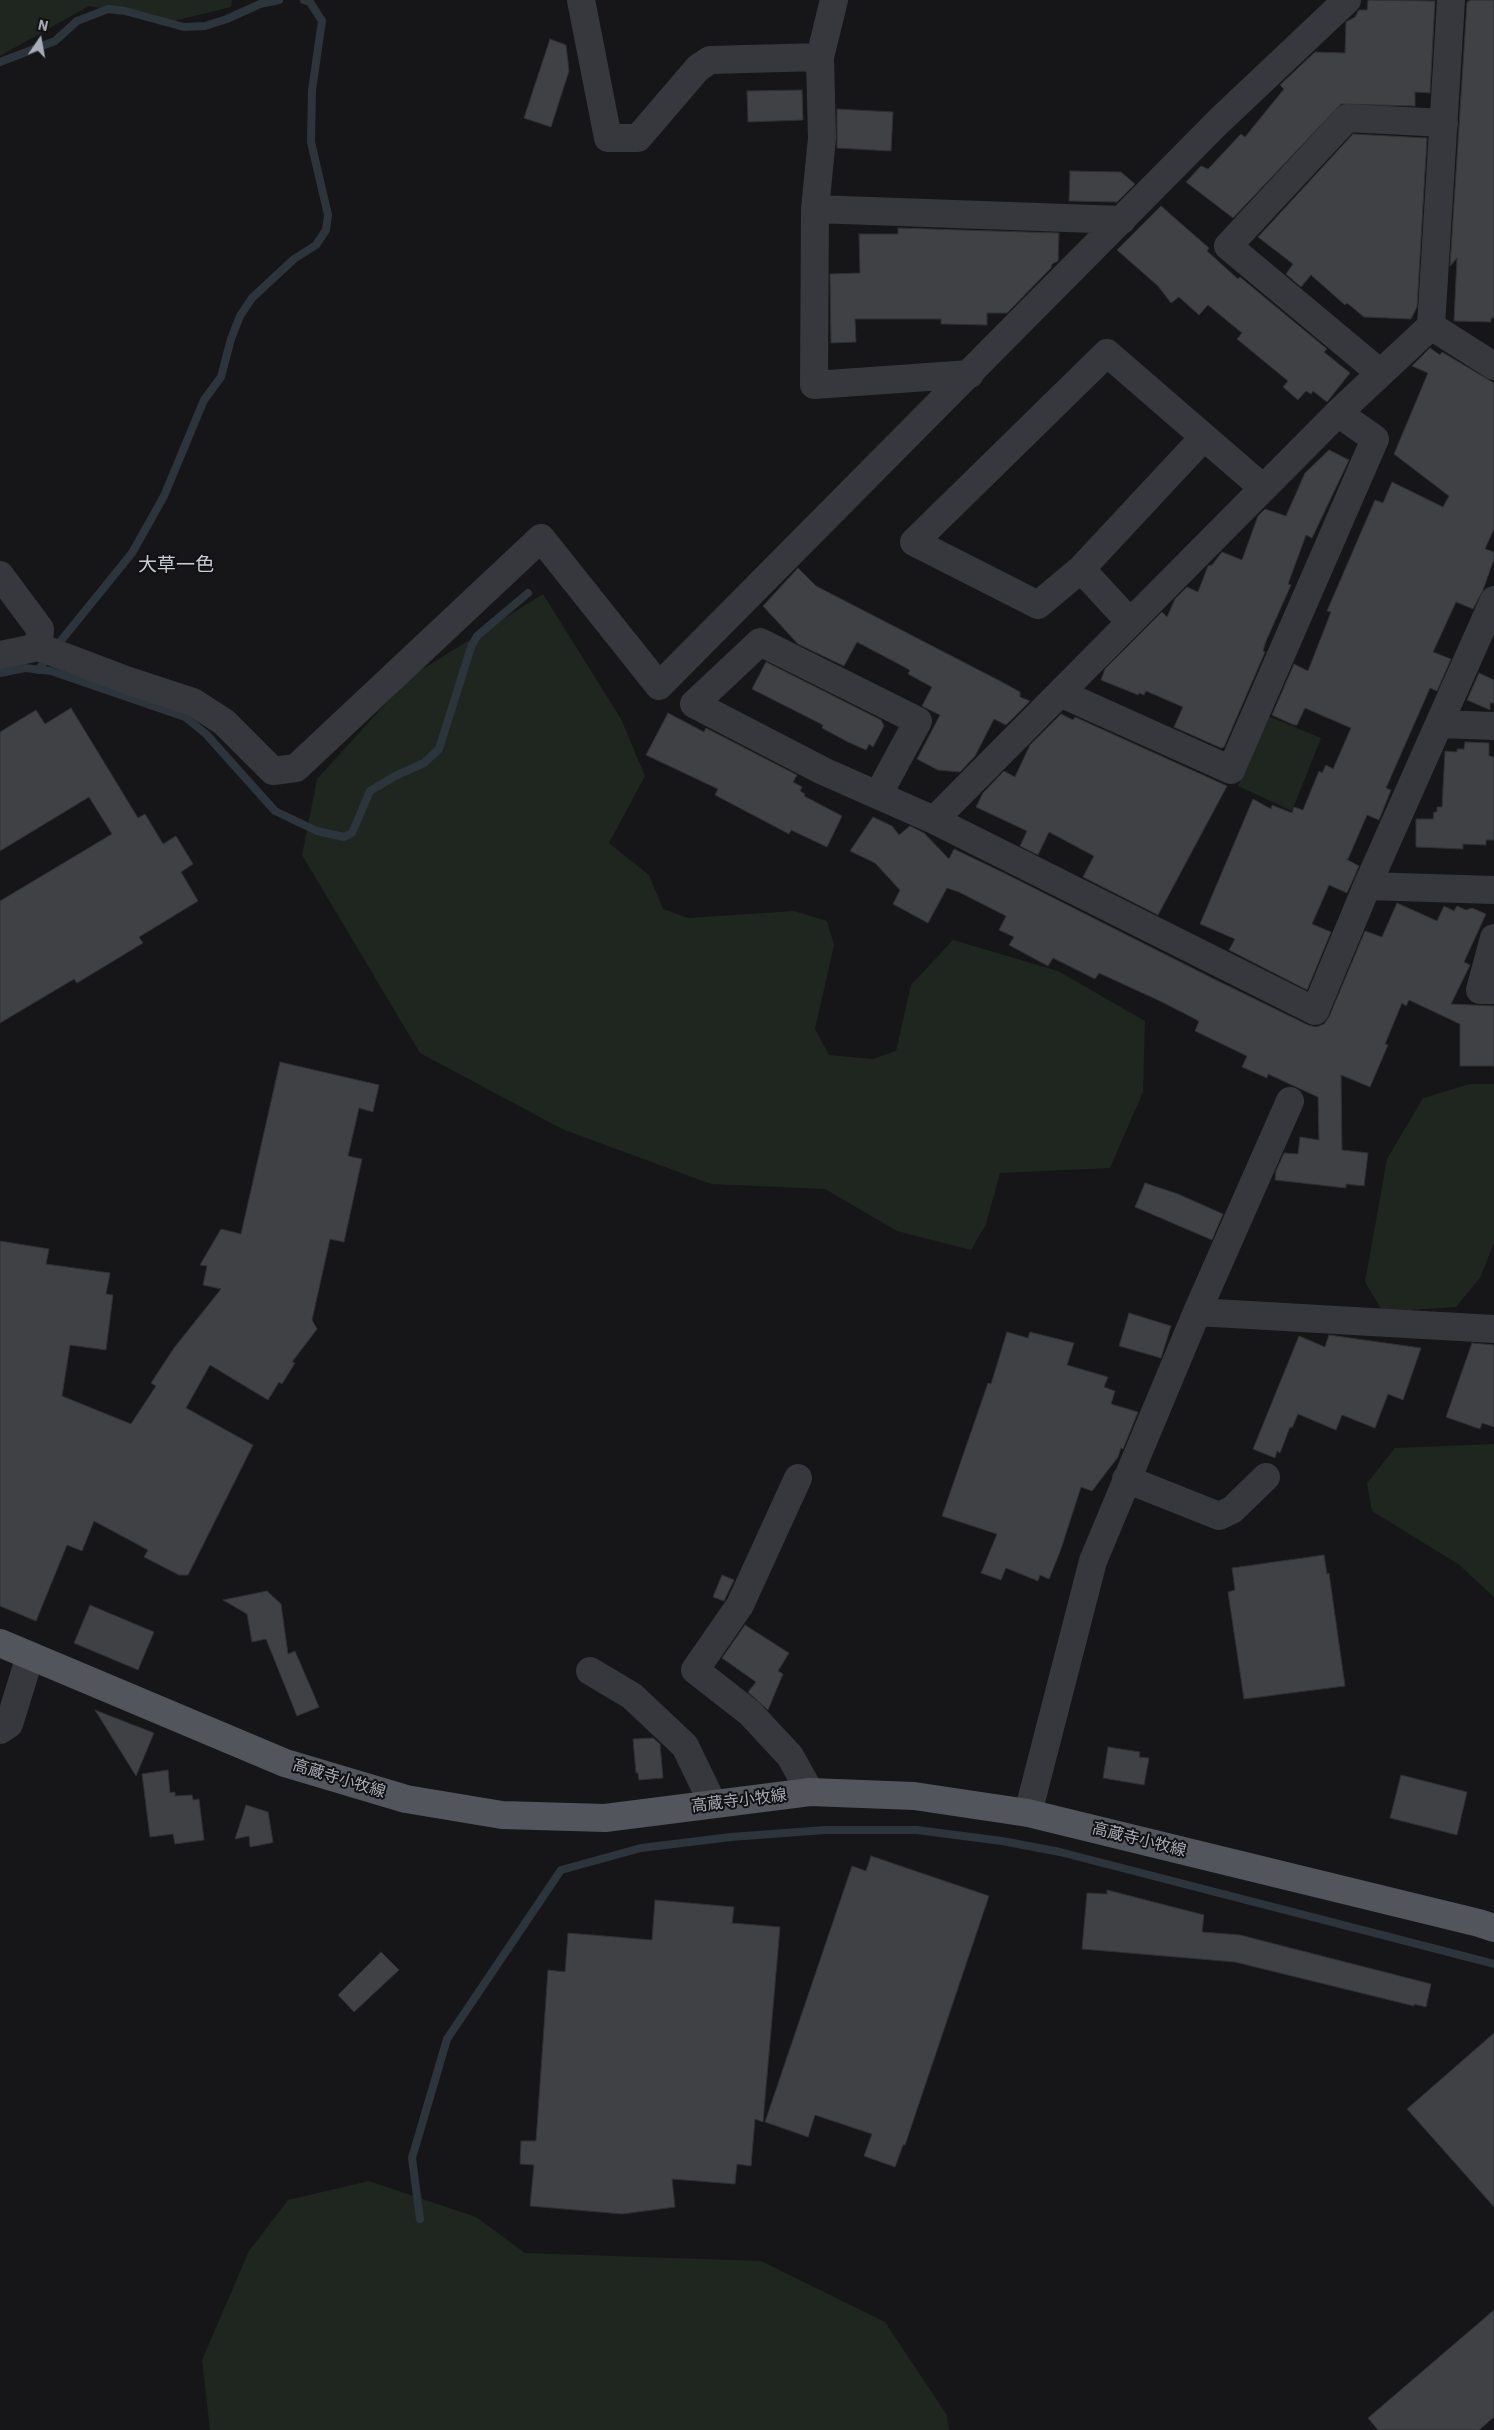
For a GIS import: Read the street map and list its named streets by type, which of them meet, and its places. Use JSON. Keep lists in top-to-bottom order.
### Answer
{
  "streets": {
    "main road": ["高蔵寺小牧線"]
  },
  "districts": ["大草一色"],
  "north": "top"
}
